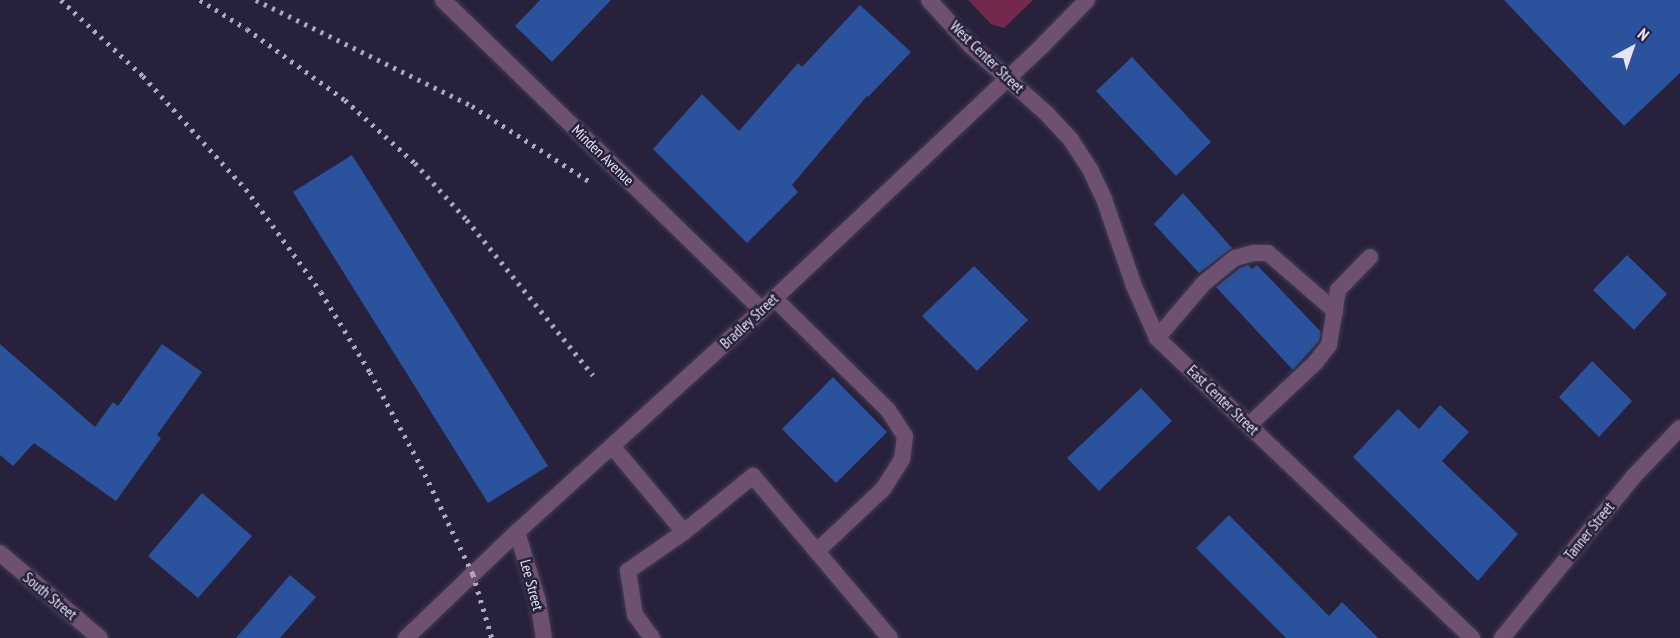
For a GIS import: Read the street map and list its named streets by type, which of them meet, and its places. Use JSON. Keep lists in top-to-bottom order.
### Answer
{
  "streets": {
    "street": [
      "West Center Street",
      "Minden Avenue",
      "Bradley Street",
      "East Center Street",
      "Tanner Street",
      "Lee Street",
      "South Street"
    ]
  },
  "crossings": [
    ["West Center Street", "Bradley Street"],
    ["West Center Street", "East Center Street"],
    ["Minden Avenue", "Bradley Street"],
    ["Bradley Street", "Lee Street"]
  ],
  "north": "top right"
}
